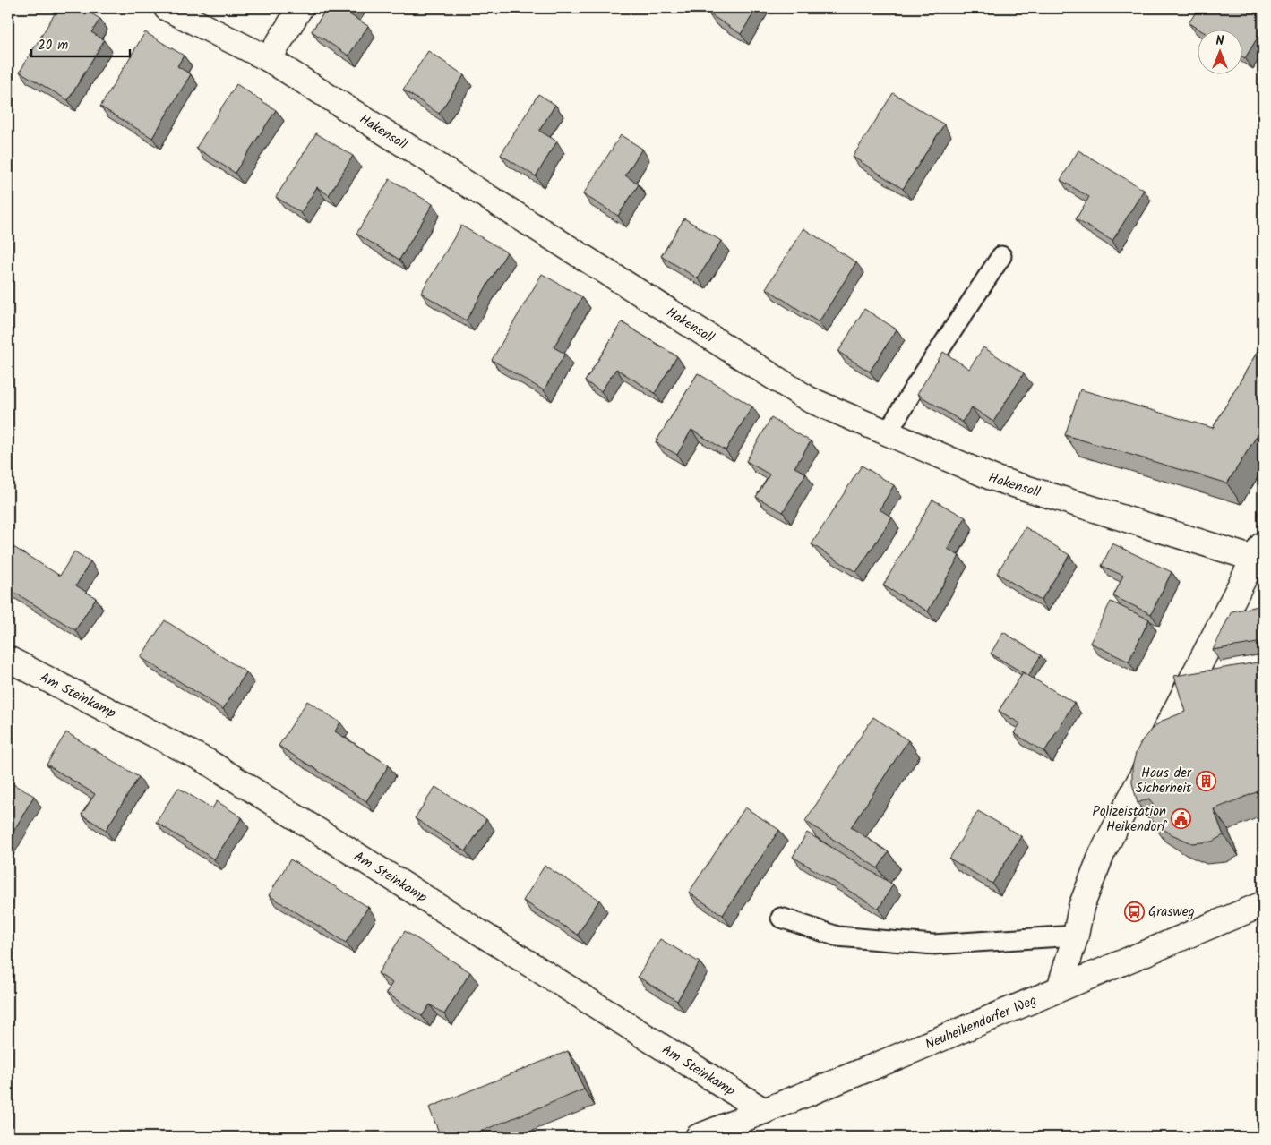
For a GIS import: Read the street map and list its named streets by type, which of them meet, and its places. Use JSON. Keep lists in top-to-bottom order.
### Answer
{
  "streets": {
    "street": ["Hakensoll", "Am Steinkamp", "Neuheikendorfer Weg"]
  },
  "crossings": [
    ["Am Steinkamp", "Neuheikendorfer Weg"]
  ],
  "places": {
    "building": ["Haus der Sicherheit"],
    "public building": ["Polizeistation Heikendorf"],
    "bus stop": ["Grasweg"]
  },
  "scale_bar": "20 m",
  "north": "top"
}
